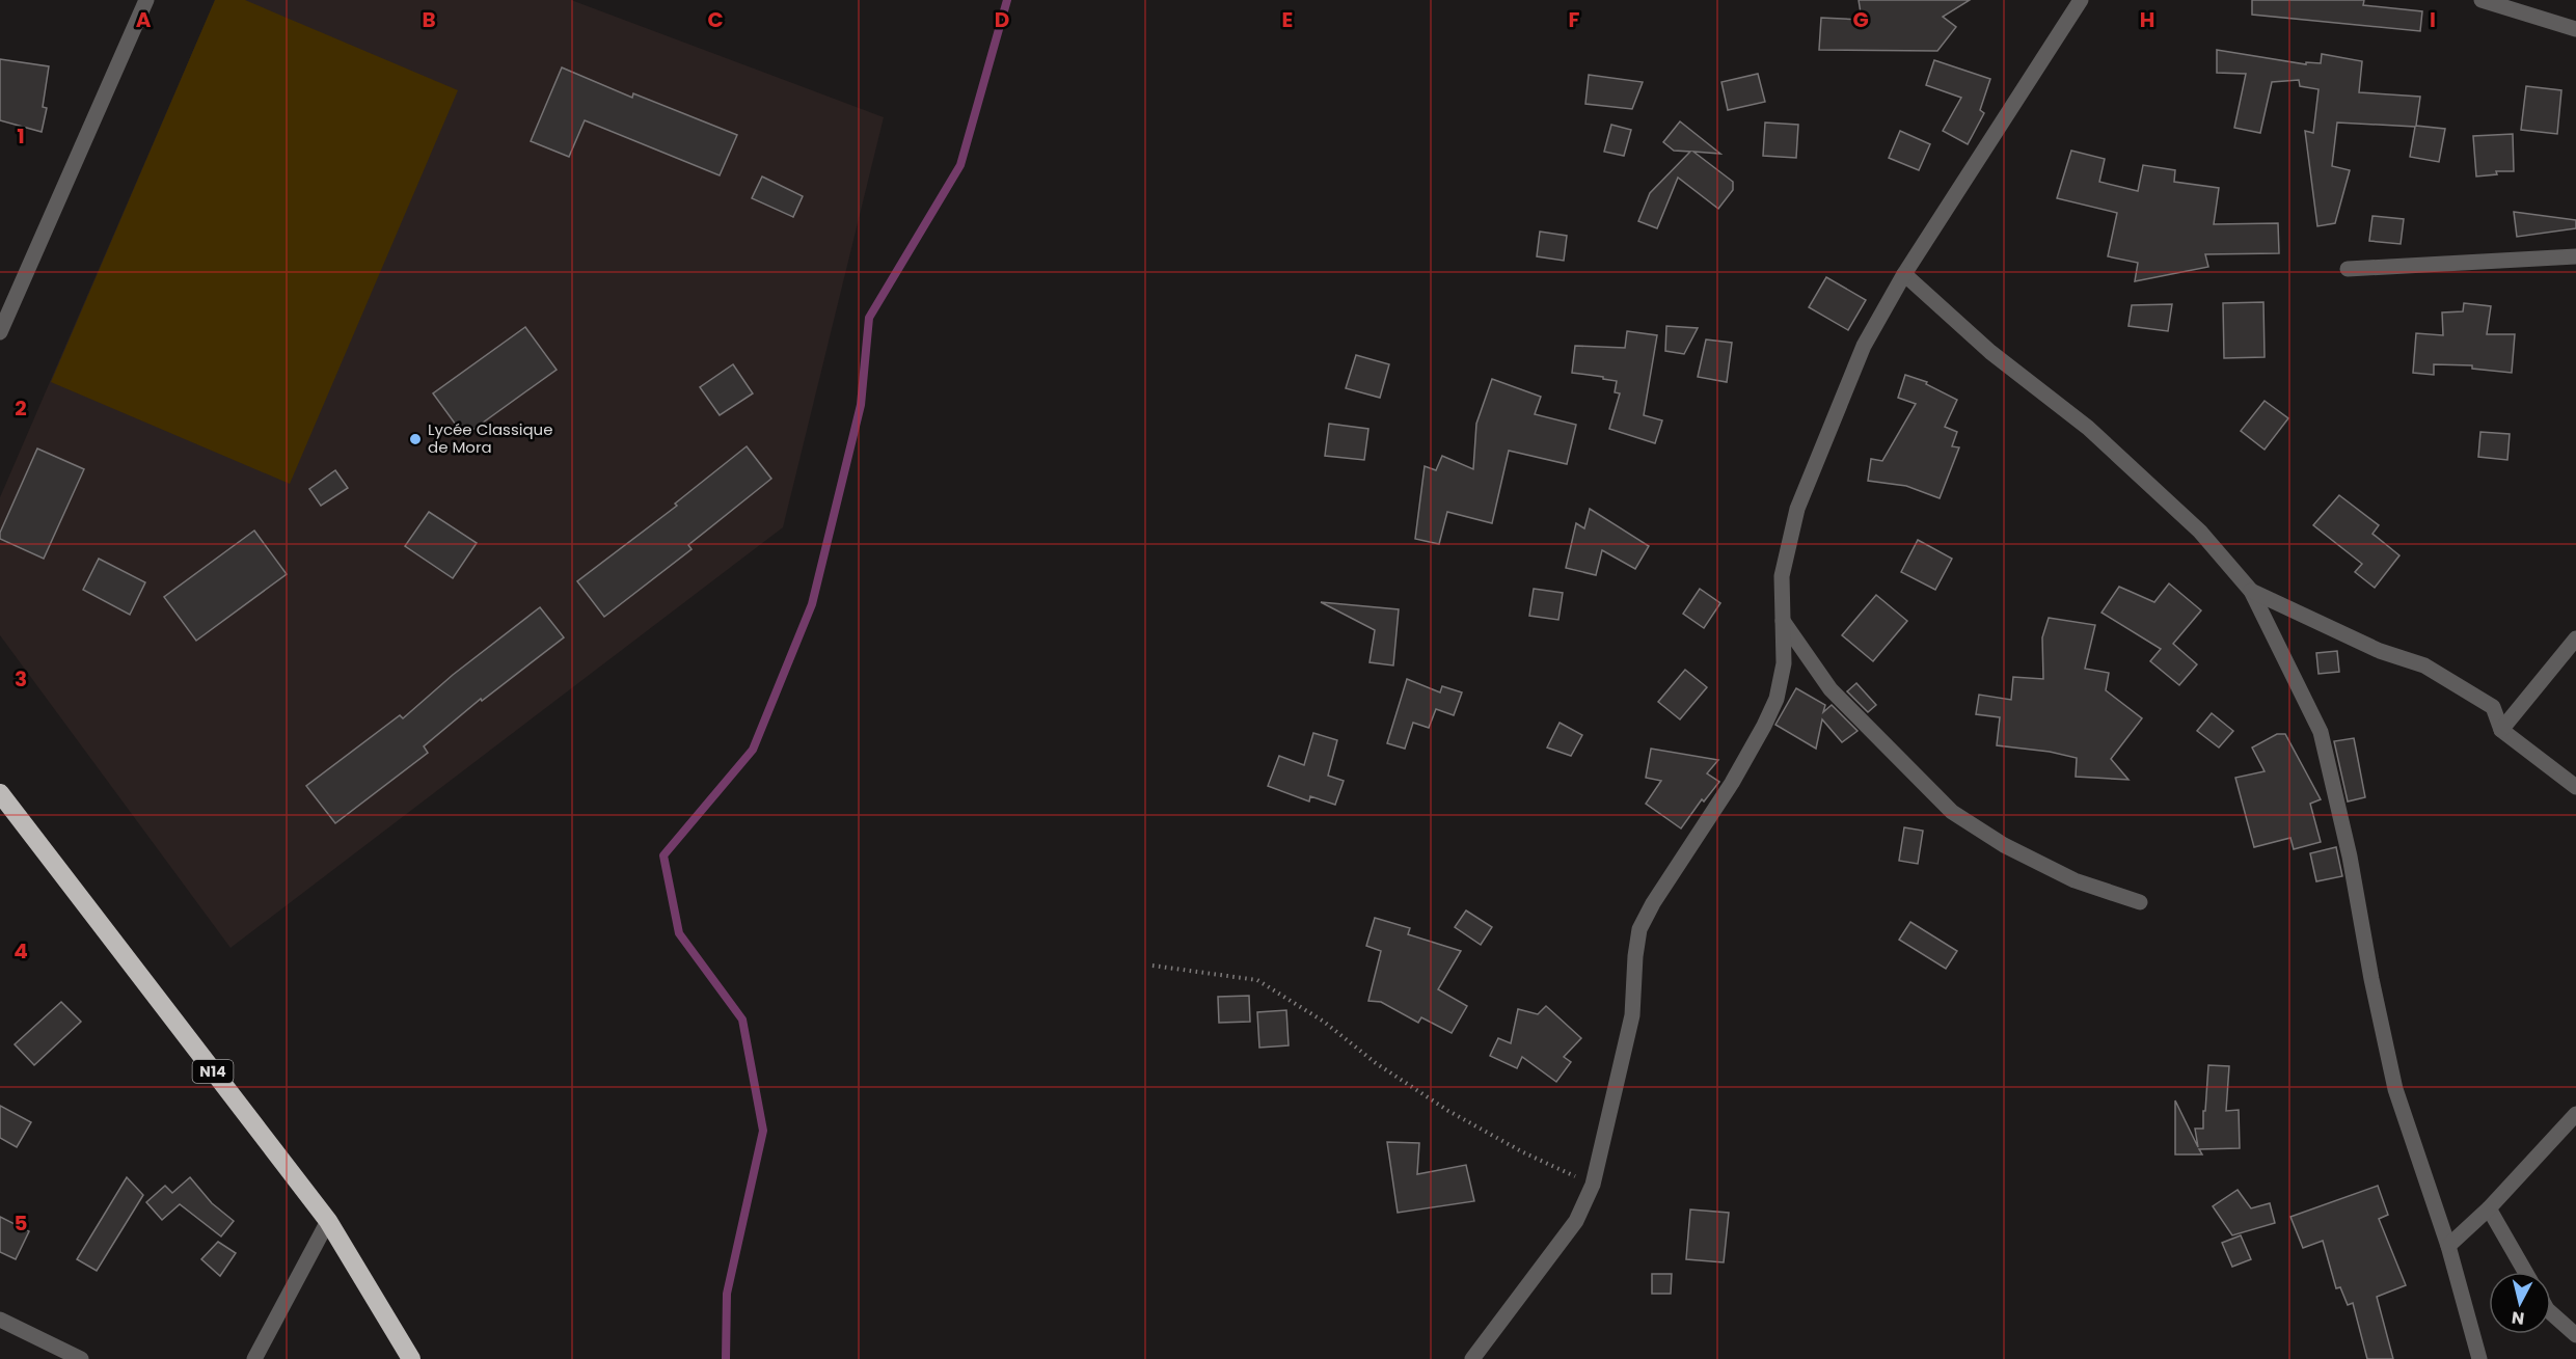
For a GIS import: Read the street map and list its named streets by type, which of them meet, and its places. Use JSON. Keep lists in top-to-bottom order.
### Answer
{
  "streets": {
    "highway": ["N14"]
  },
  "places": ["Lycée Classique de Mora"],
  "north": "bottom",
  "grid": {
    "columns": [
      "A",
      "B",
      "C",
      "D",
      "E",
      "F",
      "G",
      "H",
      "I"
    ],
    "rows": [
      "1",
      "2",
      "3",
      "4",
      "5"
    ]
  }
}
